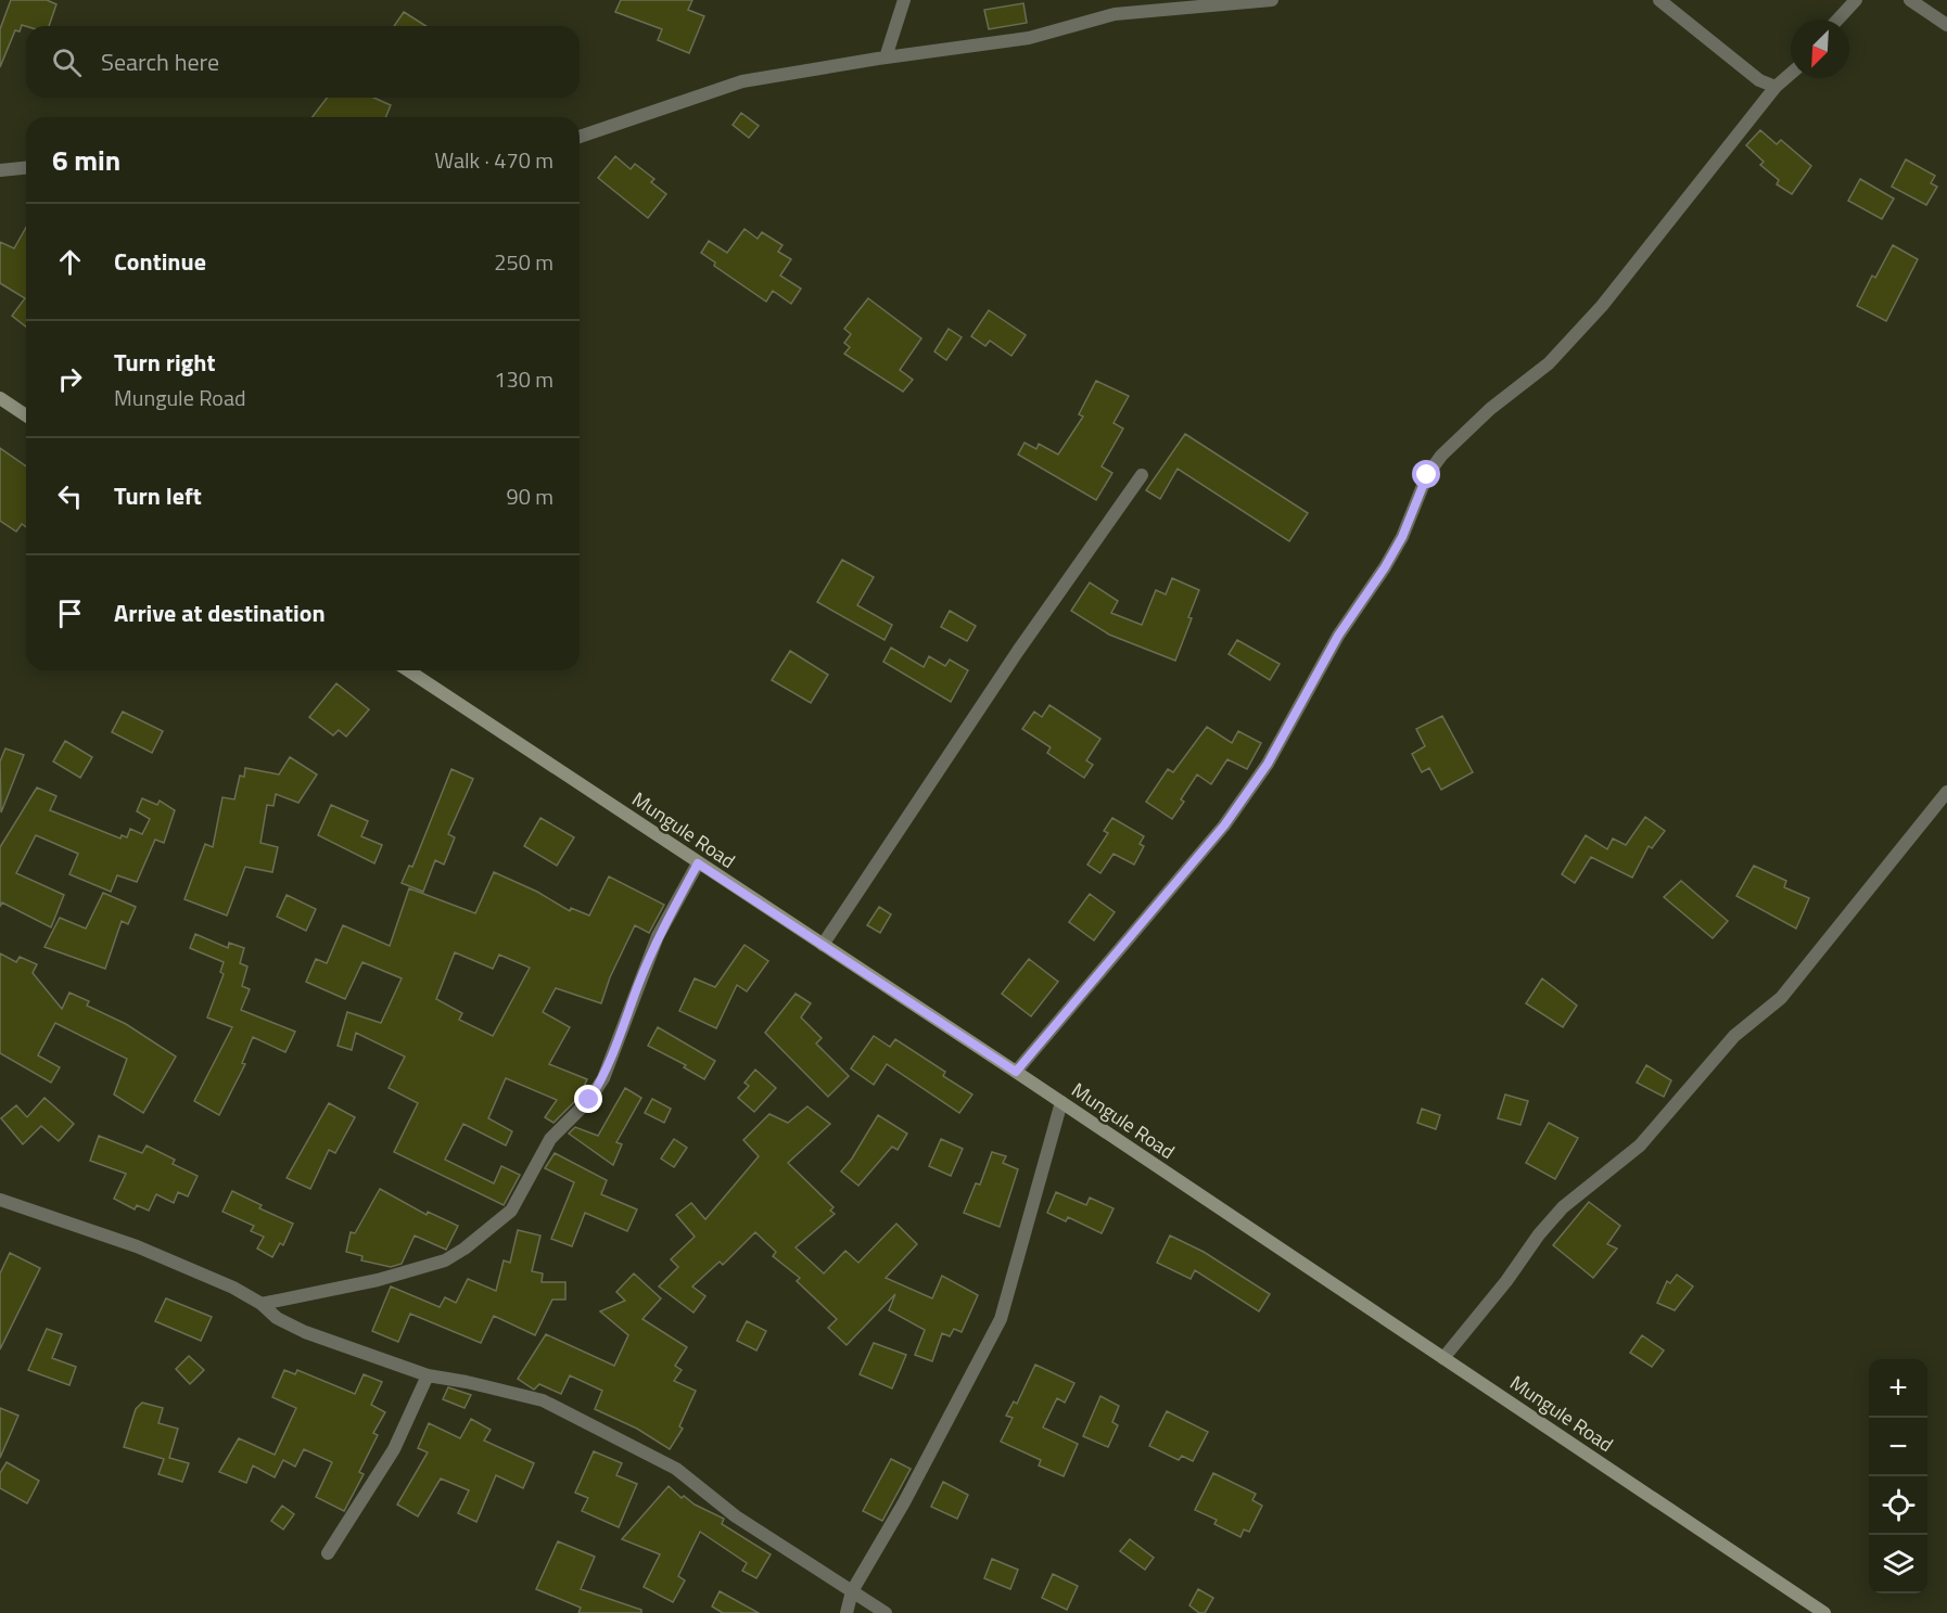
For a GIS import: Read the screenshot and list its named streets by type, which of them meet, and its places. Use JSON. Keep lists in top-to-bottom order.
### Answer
{
  "streets": {
    "street": ["Mungule Road"]
  },
  "north": "bottom left",
  "page": {
    "search": "Search here",
    "heading": ["6 min", "Walk · 470 m"],
    "list": [
      ["Continue", "250 m"],
      ["Turn right", "Mungule Road", "130 m"],
      ["Turn left", "90 m"],
      "Arrive at destination"
    ],
    "map_buttons": ["+", "−"]
  }
}
